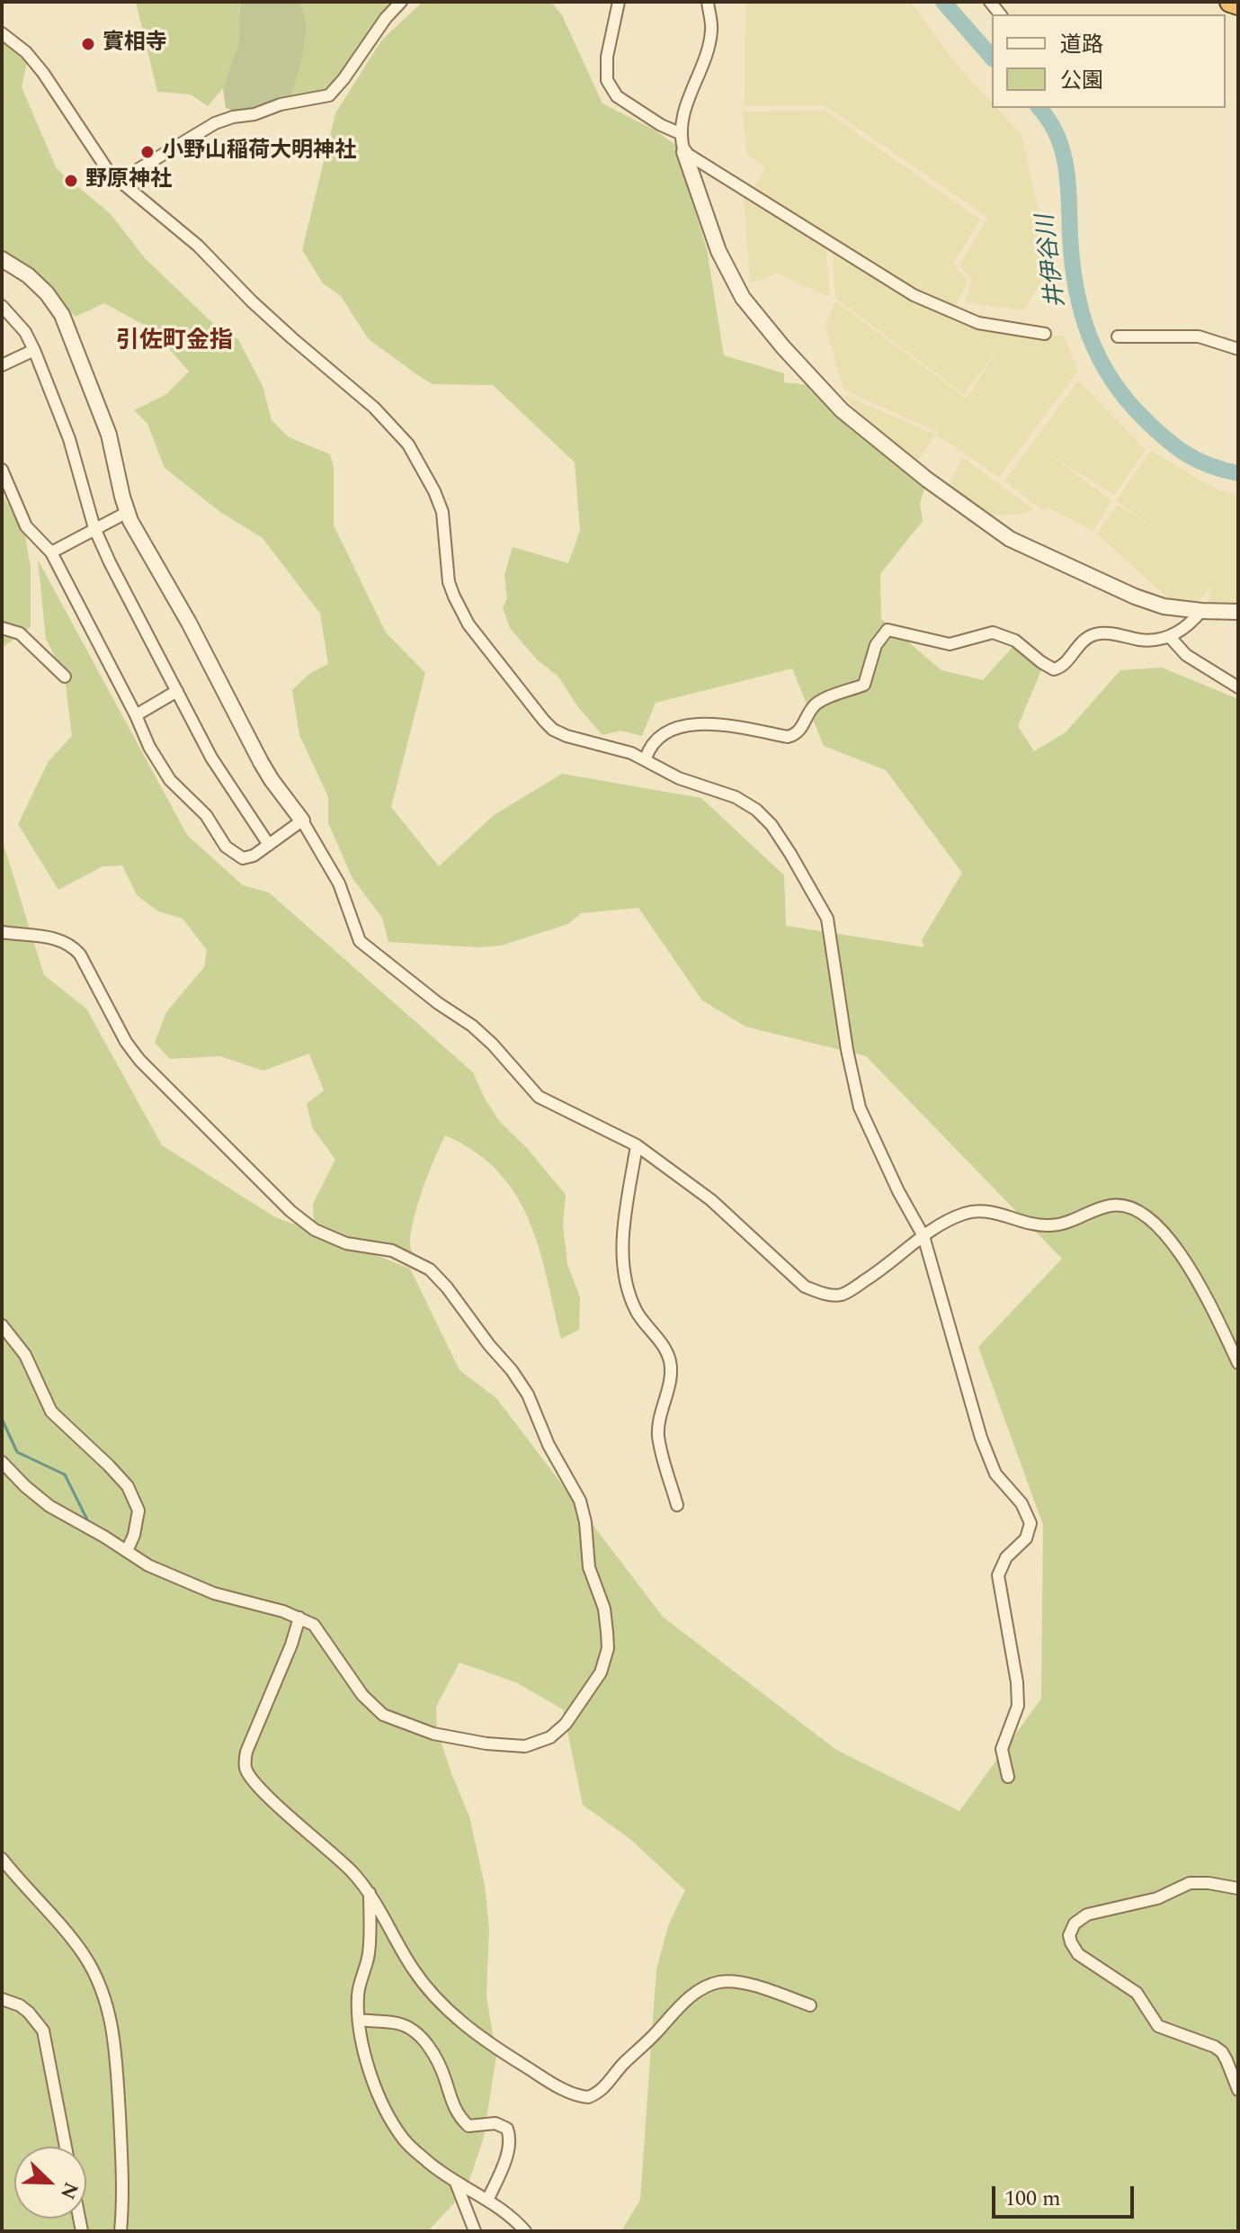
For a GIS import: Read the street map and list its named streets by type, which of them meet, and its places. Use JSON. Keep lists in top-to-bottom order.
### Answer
{
  "districts": ["引佐町金指"],
  "water": ["井伊谷川"],
  "places": ["實相寺", "小野山稲荷大明神社", "野原神社"],
  "legend": ["道路", "公園"],
  "scale_bar": "100 m",
  "north": "bottom right"
}
